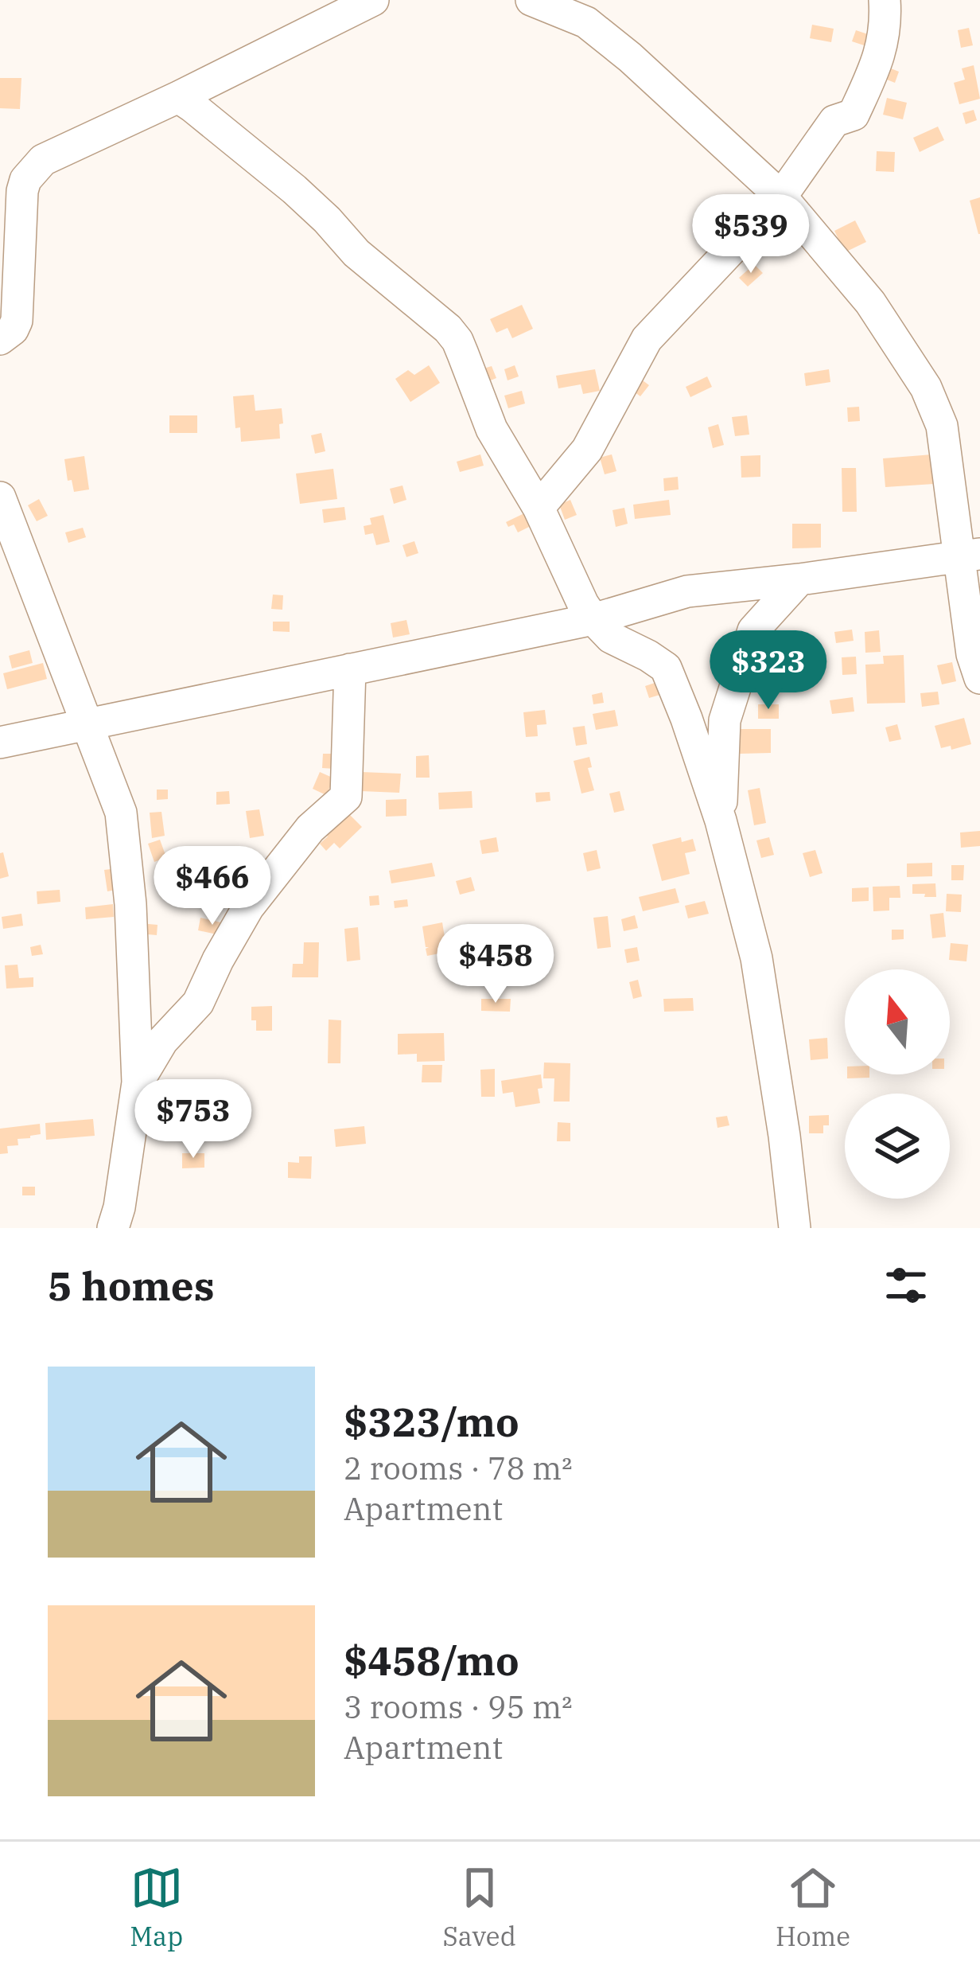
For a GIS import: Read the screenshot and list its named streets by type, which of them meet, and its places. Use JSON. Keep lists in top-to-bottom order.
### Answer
{
  "north": "top",
  "page": {
    "price": [
      "$539",
      "$323",
      "$466",
      "$458",
      "$753"
    ],
    "heading": "5 homes",
    "list": [
      {
        "name": "$323/mo",
        "note": "2 rooms · 78 m² · Apartment"
      },
      {
        "name": "$458/mo",
        "note": "3 rooms · 95 m² · Apartment"
      }
    ],
    "tabs": ["Map", "Saved", "Home"]
  }
}
